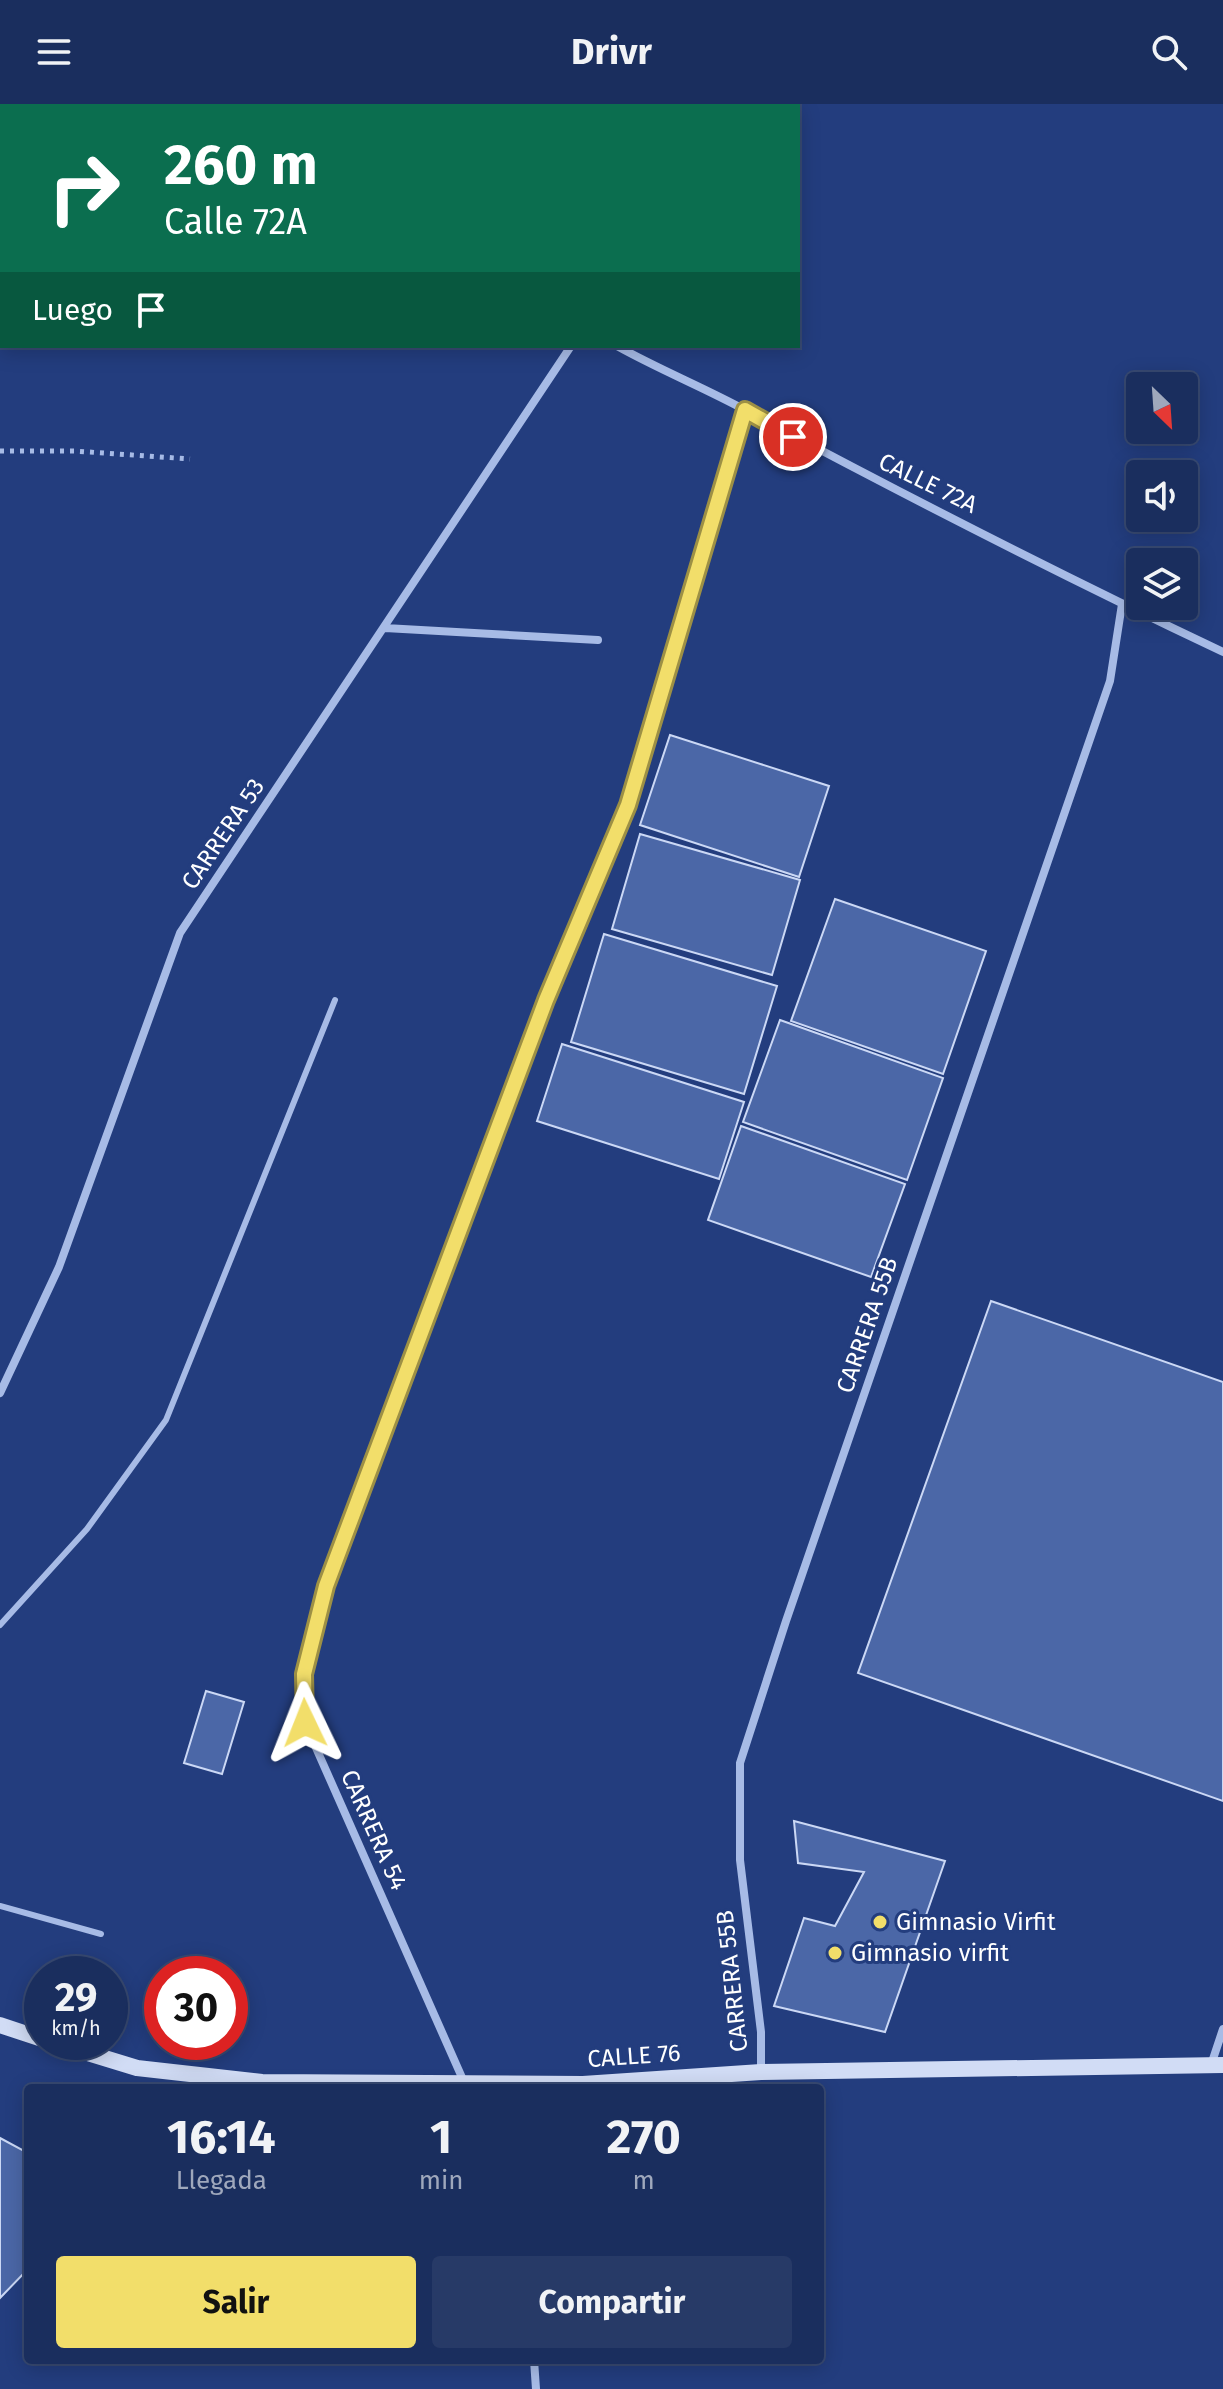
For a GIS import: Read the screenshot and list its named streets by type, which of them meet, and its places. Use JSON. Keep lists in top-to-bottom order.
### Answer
{
  "streets": {
    "street": [
      "CALLE 72A",
      "CARRERA 53",
      "CARRERA 55B",
      "CARRERA 54",
      "CALLE 76"
    ]
  },
  "crossings": [
    ["CALLE 72A", "CARRERA 55B"],
    ["CALLE 72A", "CARRERA 54"],
    ["CARRERA 55B", "CALLE 76"],
    ["CARRERA 54", "CALLE 76"]
  ],
  "places": ["Gimnasio Virfit", "Gimnasio virfit"],
  "north": "bottom right",
  "page": {
    "header": "Drivr",
    "turn": ["260 m", "Calle 72A"],
    "then": "Luego",
    "speed": "29 km/h",
    "limit": "30",
    "eta": [
      "16:14",
      "Llegada",
      "1",
      "min",
      "270",
      "m"
    ],
    "buttons": ["Salir", "Compartir"]
  }
}
